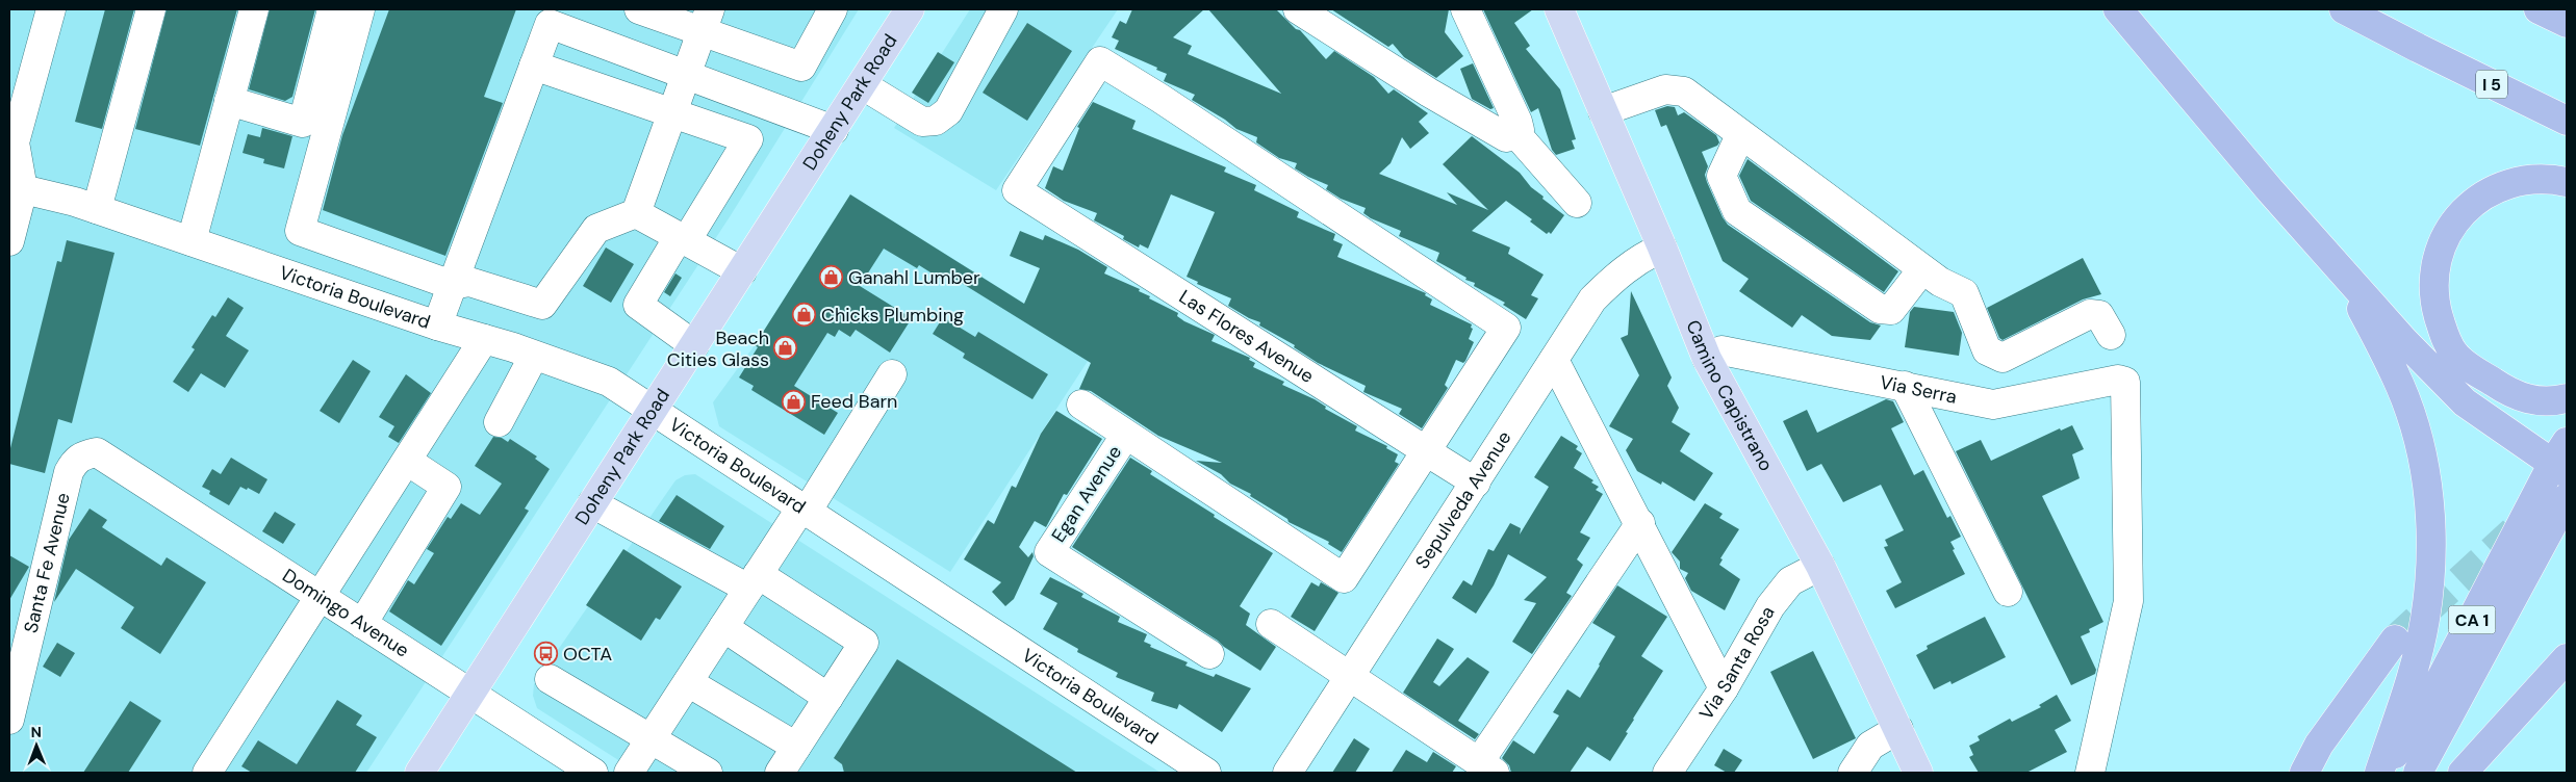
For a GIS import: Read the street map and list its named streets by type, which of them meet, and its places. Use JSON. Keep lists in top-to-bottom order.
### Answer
{
  "streets": {
    "highway": ["I 5", "CA 1"],
    "main road": ["Doheny Park Road", "Camino Capistrano"],
    "street": [
      "Victoria Boulevard",
      "Las Flores Avenue",
      "Via Serra",
      "Egan Avenue",
      "Sepulveda Avenue",
      "Santa Fe Avenue",
      "Domingo Avenue",
      "Via Santa Rosa"
    ]
  },
  "crossings": [
    ["Doheny Park Road", "Victoria Boulevard"],
    ["Doheny Park Road", "Domingo Avenue"],
    ["Las Flores Avenue", "Sepulveda Avenue"],
    ["Via Serra", "Camino Capistrano"],
    ["Camino Capistrano", "Sepulveda Avenue"],
    ["Camino Capistrano", "Via Santa Rosa"],
    ["Santa Fe Avenue", "Domingo Avenue"]
  ],
  "places": {
    "shop": [
      "Ganahl Lumber",
      "Chicks Plumbing",
      "Beach Cities Glass",
      "Feed Barn"
    ],
    "bus stop": ["OCTA"]
  },
  "north": "top"
}
